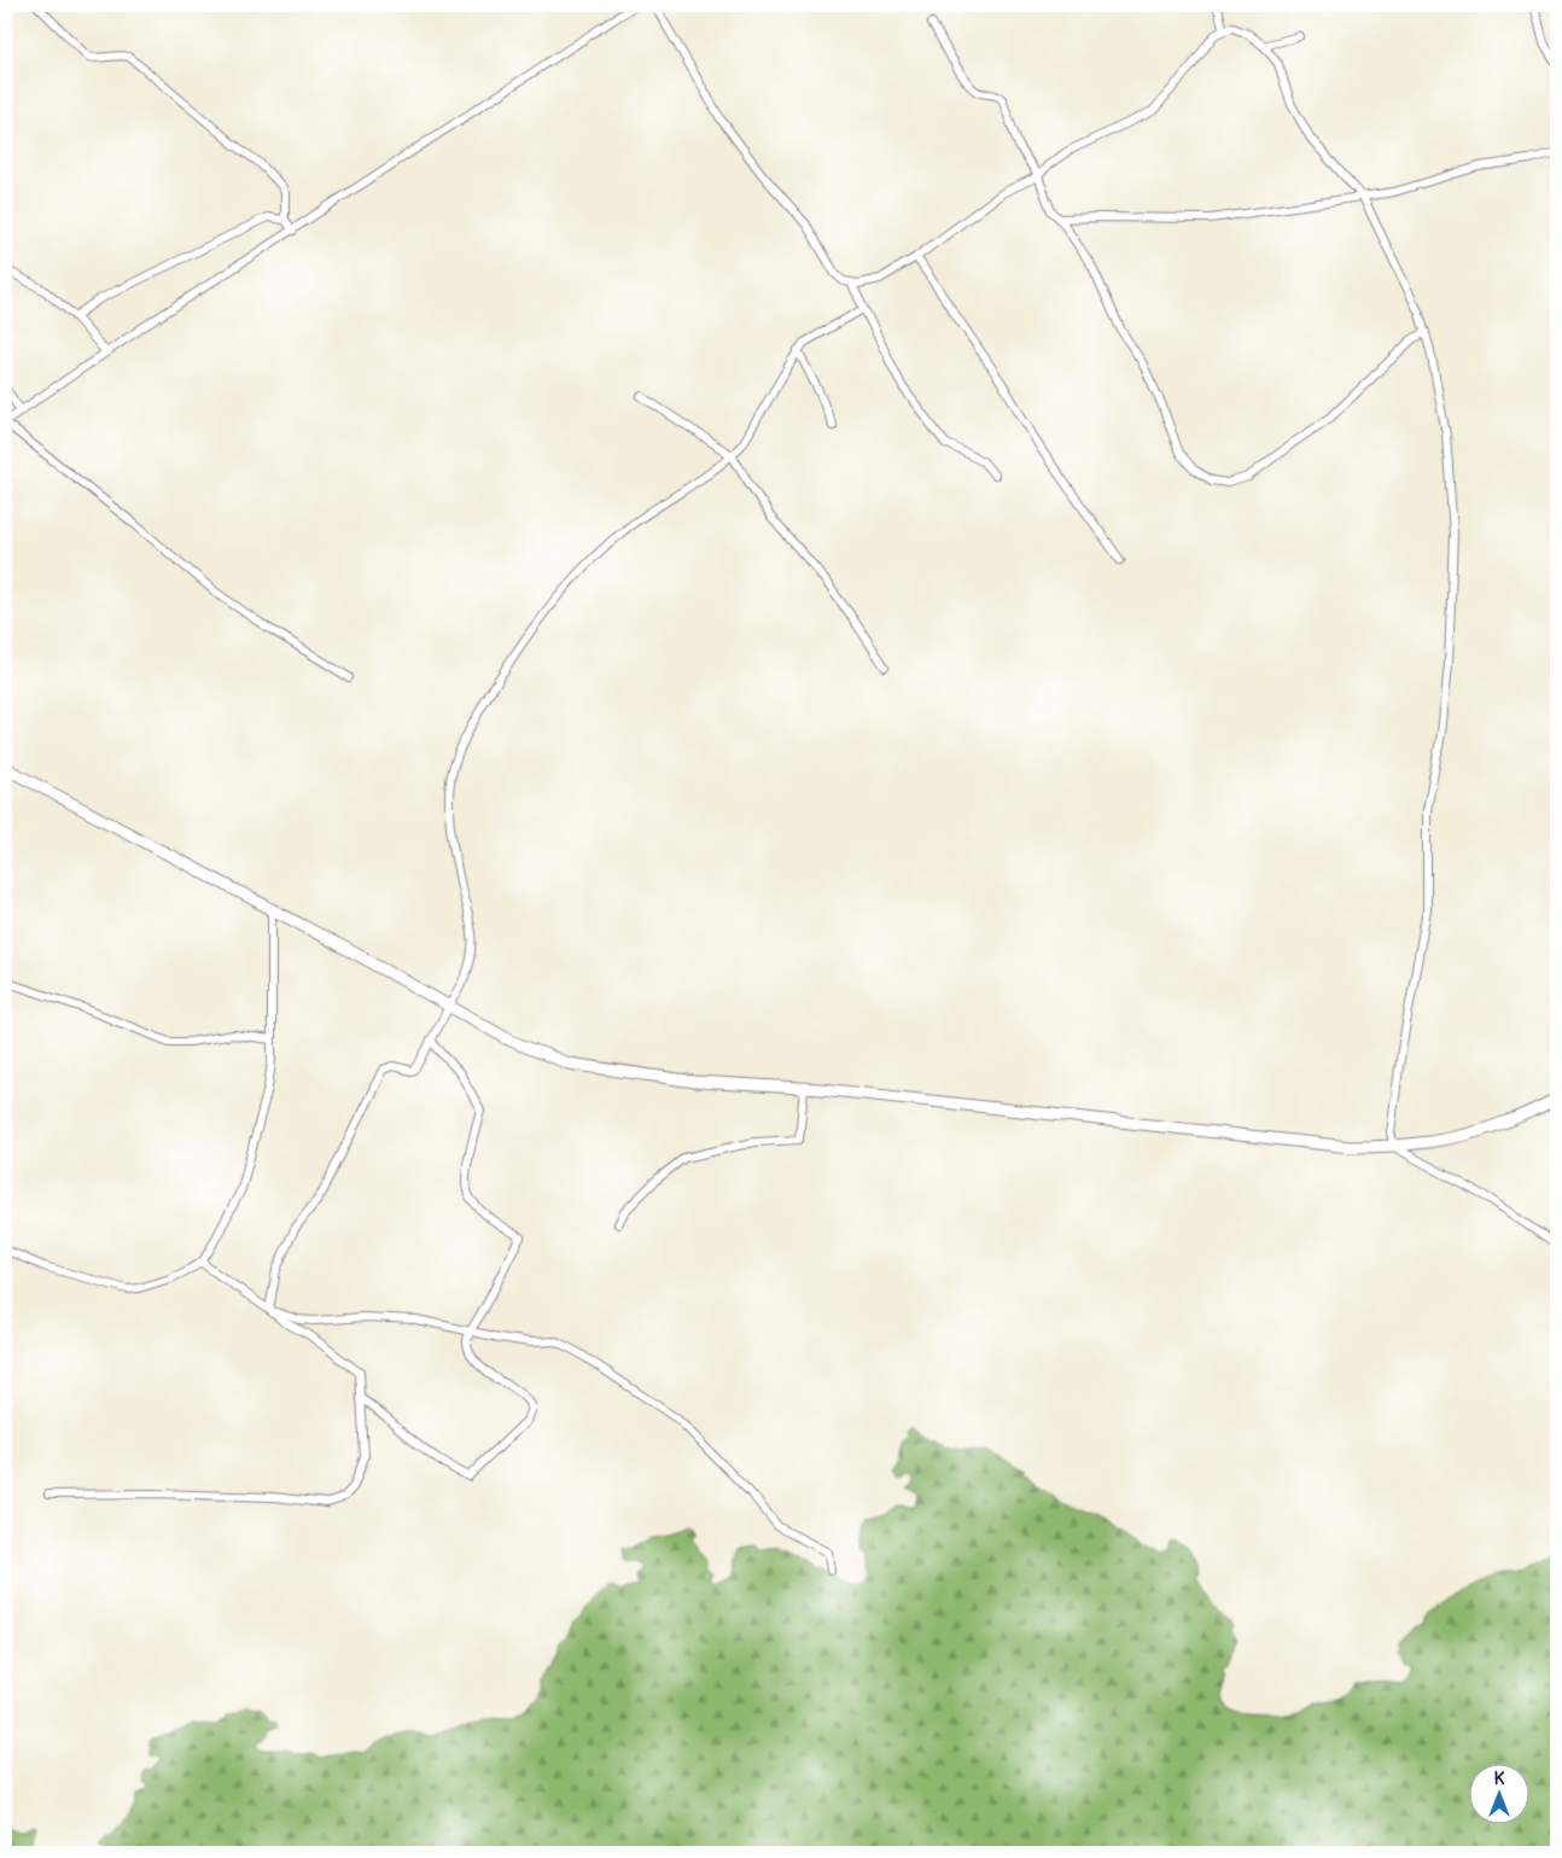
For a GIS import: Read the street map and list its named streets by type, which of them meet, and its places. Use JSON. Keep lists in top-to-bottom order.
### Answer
{
  "north": "top"
}
